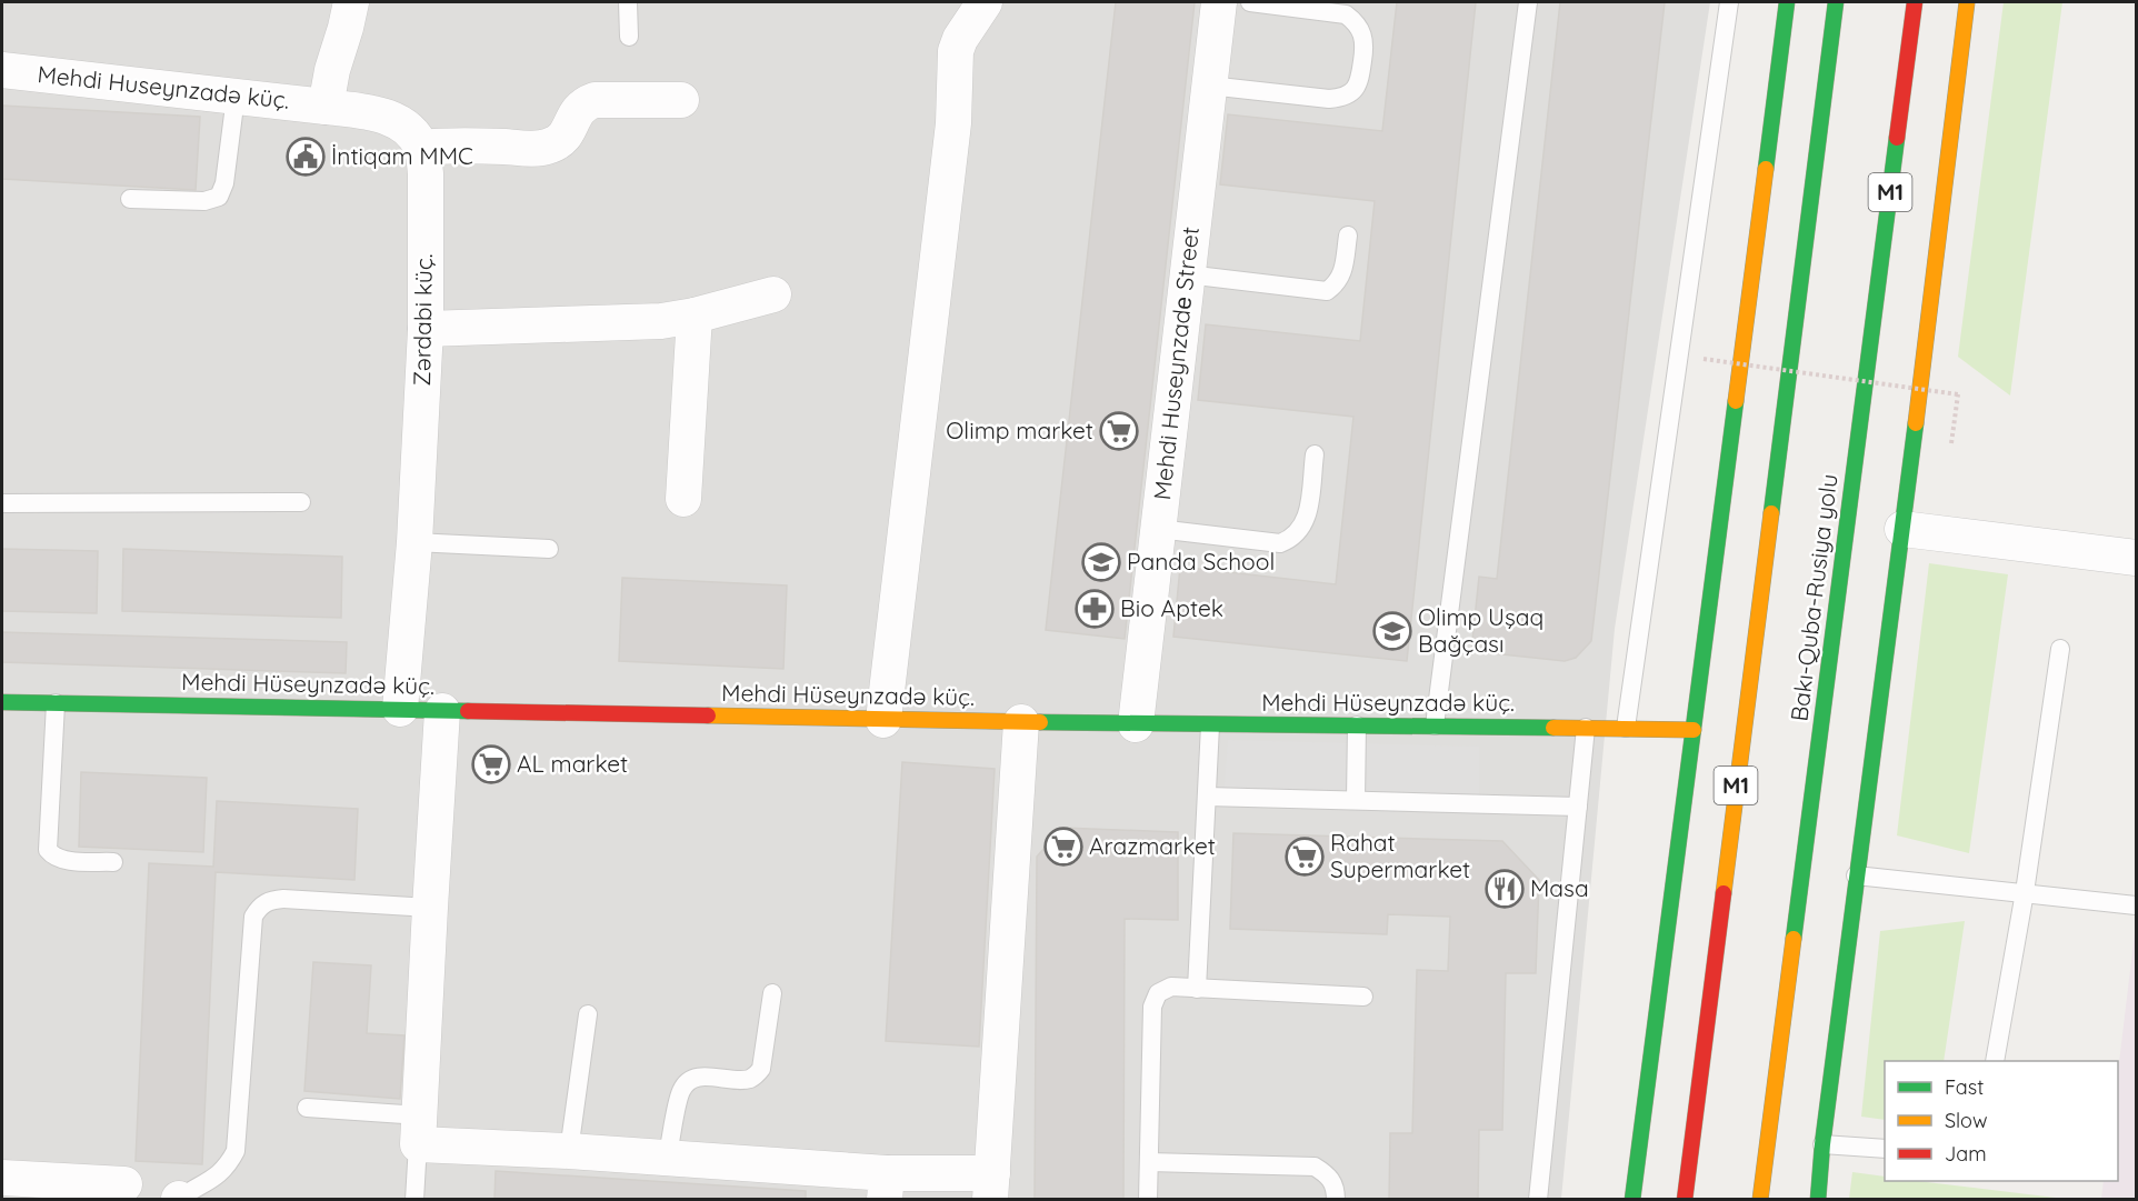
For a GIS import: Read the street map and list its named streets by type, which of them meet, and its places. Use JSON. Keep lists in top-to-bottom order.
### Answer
{
  "streets": {
    "main road": ["M1", "Bakı-Quba-Rusiya yolu", "Mehdi Hüseynzadə küç."],
    "street": ["Mehdi Huseynzadə küç.", "Zərdabi küç.", "Mehdi Huseynzadе Street"]
  },
  "crossings": [
    ["Zərdabi küç.", "Mehdi Hüseynzadə küç."],
    ["Mehdi Huseynzadе Street", "Mehdi Hüseynzadə küç."]
  ],
  "places": {
    "public building": ["İntiqam MMC"],
    "supermarket": [
      "Olimp market",
      "AL market",
      "Arazmarket",
      "Rahat Supermarket"
    ],
    "school or university": ["Panda School", "Olimp Uşaq Bağçası"],
    "pharmacy": ["Bio Aptek"],
    "restaurant": ["Masa"]
  },
  "legend": ["Fast", "Slow", "Jam"]
}
